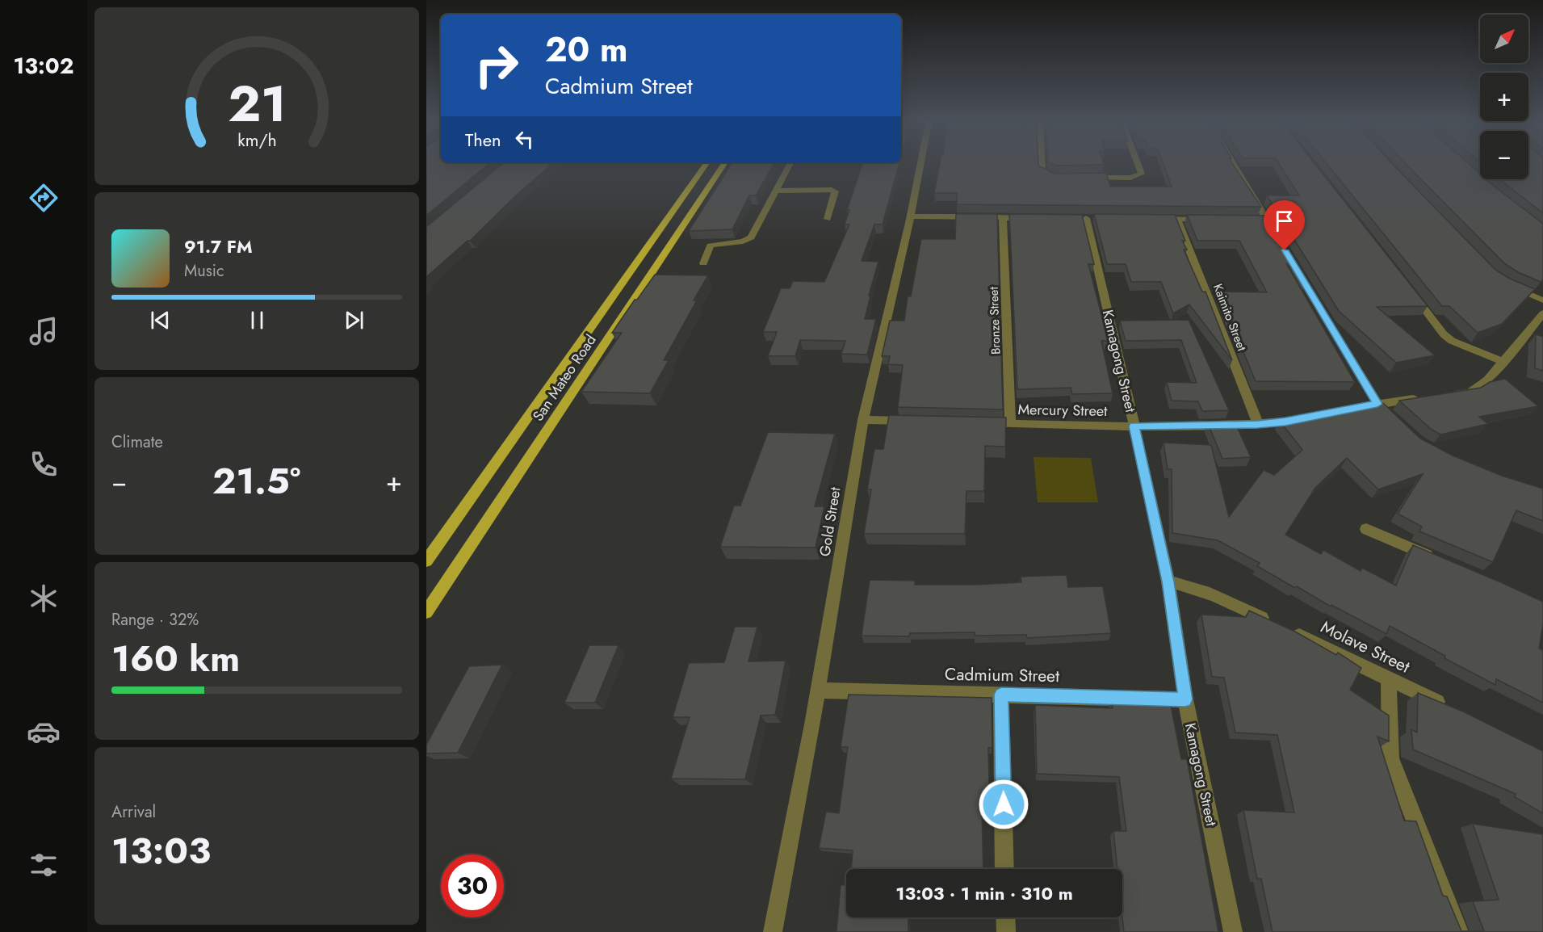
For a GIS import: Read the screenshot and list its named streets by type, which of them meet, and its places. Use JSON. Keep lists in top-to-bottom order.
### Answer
{
  "streets": {
    "main road": ["San Mateo Road"],
    "street": [
      "Kaimito Street",
      "Bronze Street",
      "Kamagong Street",
      "Mercury Street",
      "Gold Street",
      "Molave Street",
      "Cadmium Street"
    ]
  },
  "crossings": [
    ["Kaimito Street", "Mercury Street"],
    ["Bronze Street", "Mercury Street"],
    ["Kamagong Street", "Mercury Street"],
    ["Kamagong Street", "Molave Street"],
    ["Kamagong Street", "Cadmium Street"],
    ["Gold Street", "Cadmium Street"]
  ],
  "north": "top right",
  "page": {
    "tabs": "13:02",
    "map_buttons": ["+", "−"],
    "turn": ["20 m", "Cadmium Street"],
    "then": "Then",
    "song": ["91.7 FM", "Music"],
    "tile": [
      "Climate",
      ["Range · 32%", "160 km"],
      ["Arrival", "13:03"]
    ],
    "heat": ["−", "21.5°", "+"],
    "limit": "30",
    "trip": "13:03 · 1 min · 310 m",
    "gauge": ["21", "km/h"]
  }
}
